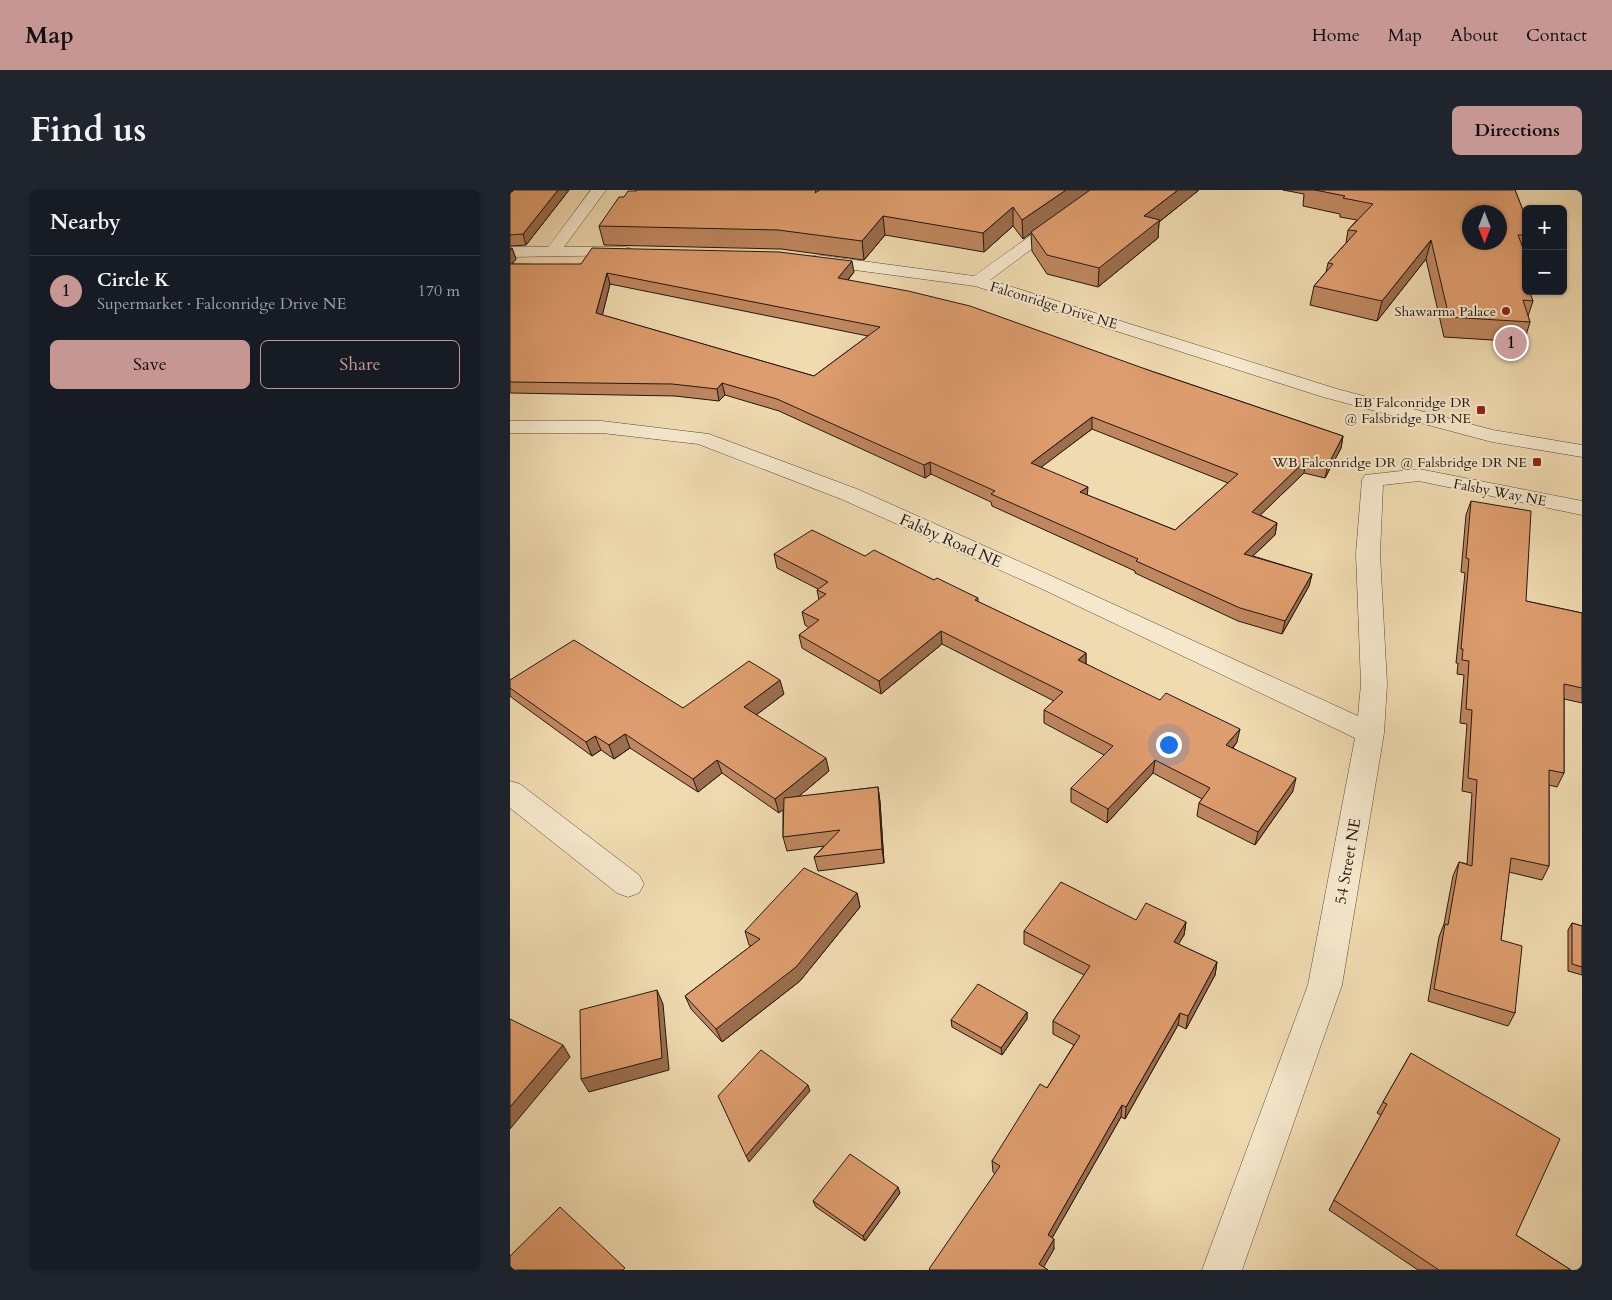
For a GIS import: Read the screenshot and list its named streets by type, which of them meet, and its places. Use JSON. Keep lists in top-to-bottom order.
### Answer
{
  "streets": {
    "street": [
      "Falconridge Drive NE",
      "Falsby Way NE",
      "Falsby Road NE",
      "54 Street NE"
    ]
  },
  "crossings": [
    ["Falsby Way NE", "54 Street NE"],
    ["Falsby Road NE", "54 Street NE"]
  ],
  "places": {
    "other": ["Shawarma Palace"],
    "transit": ["EB Falconridge DR @ Falsbridge DR NE", "WB Falconridge DR @ Falsbridge DR NE"]
  },
  "north": "bottom",
  "page": {
    "header": "Map",
    "nav": [
      "Home",
      "Map",
      "About",
      "Contact"
    ],
    "title": "Find us",
    "buttons": [
      "Directions",
      ["Save", "Share"]
    ],
    "heading": "Nearby",
    "map_buttons": ["+", "−"],
    "list": [
      {
        "mark": "1",
        "name": "Circle K",
        "note": "Supermarket · Falconridge Drive NE",
        "value": "170 m"
      }
    ],
    "pins": "1"
  }
}
